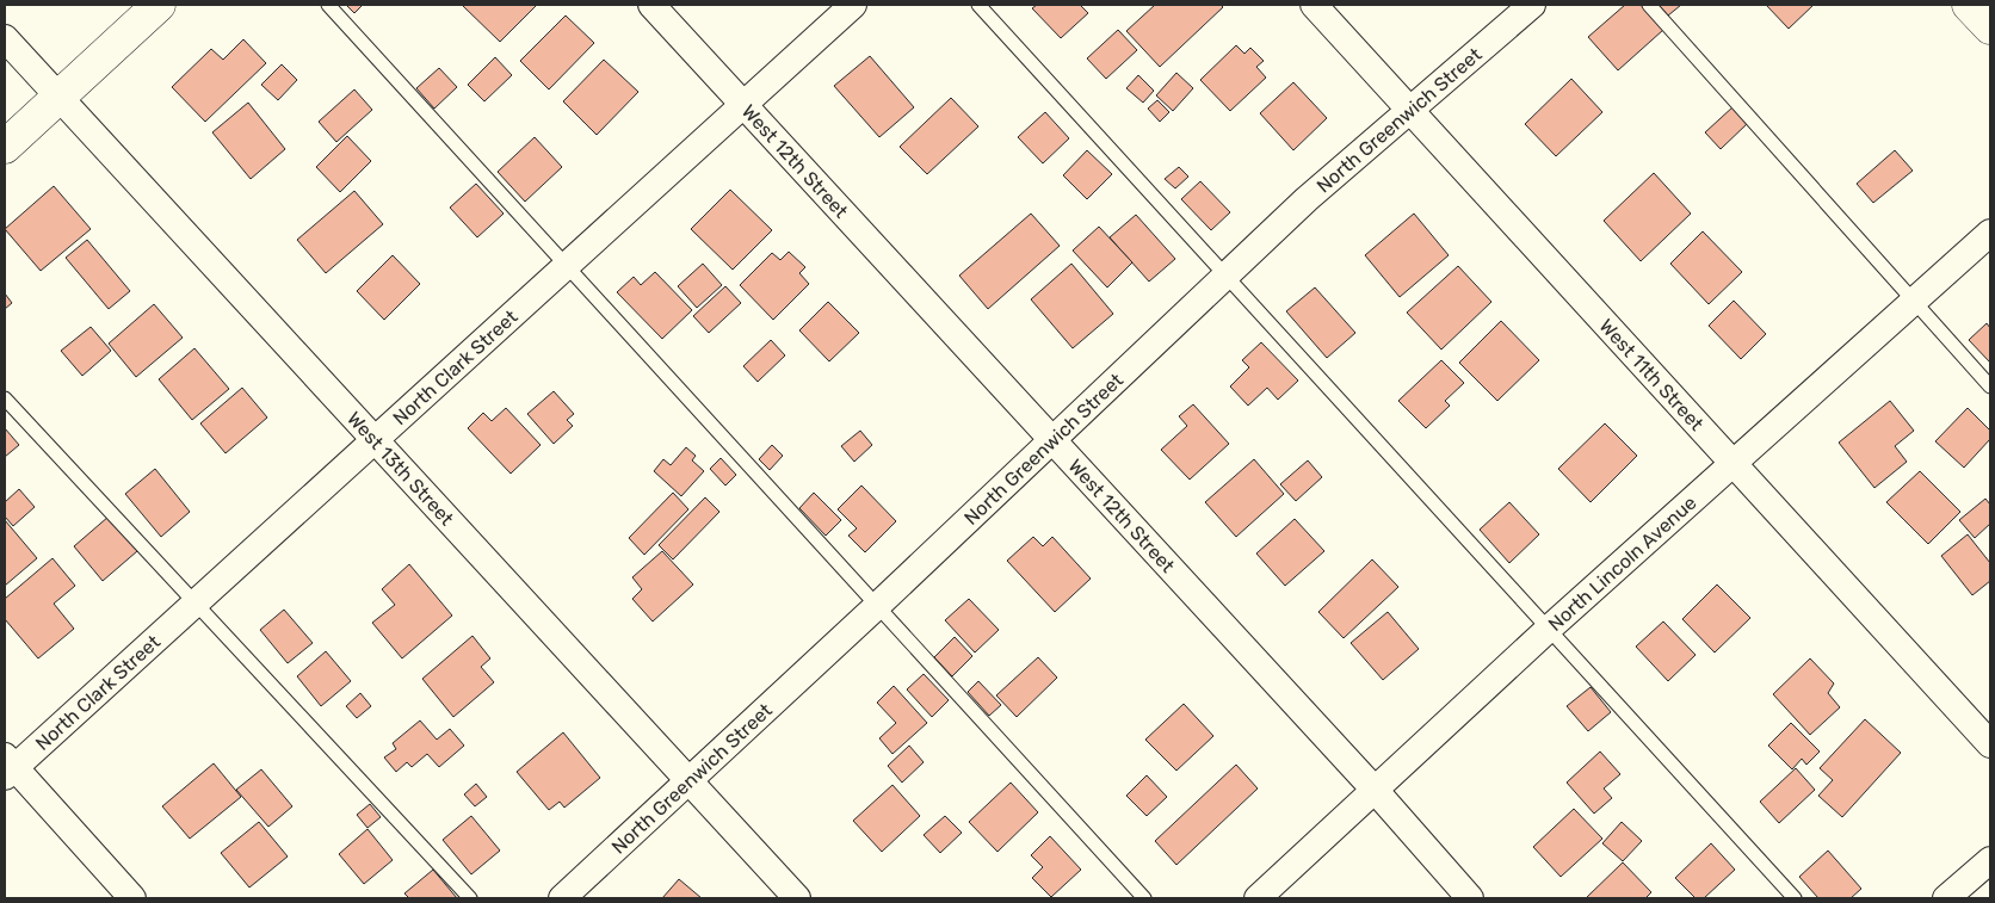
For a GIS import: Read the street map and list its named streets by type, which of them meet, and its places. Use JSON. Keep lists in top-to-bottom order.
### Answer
{
  "streets": {
    "street": [
      "North Greenwich Street",
      "West 12th Street",
      "North Clark Street",
      "West 11th Street",
      "West 13th Street",
      "North Lincoln Avenue"
    ]
  },
  "crossings": [
    ["North Greenwich Street", "West 12th Street"],
    ["North Greenwich Street", "West 11th Street"],
    ["North Greenwich Street", "West 13th Street"],
    ["West 12th Street", "North Clark Street"],
    ["West 12th Street", "North Lincoln Avenue"],
    ["North Clark Street", "West 13th Street"],
    ["West 11th Street", "North Lincoln Avenue"]
  ]
}
